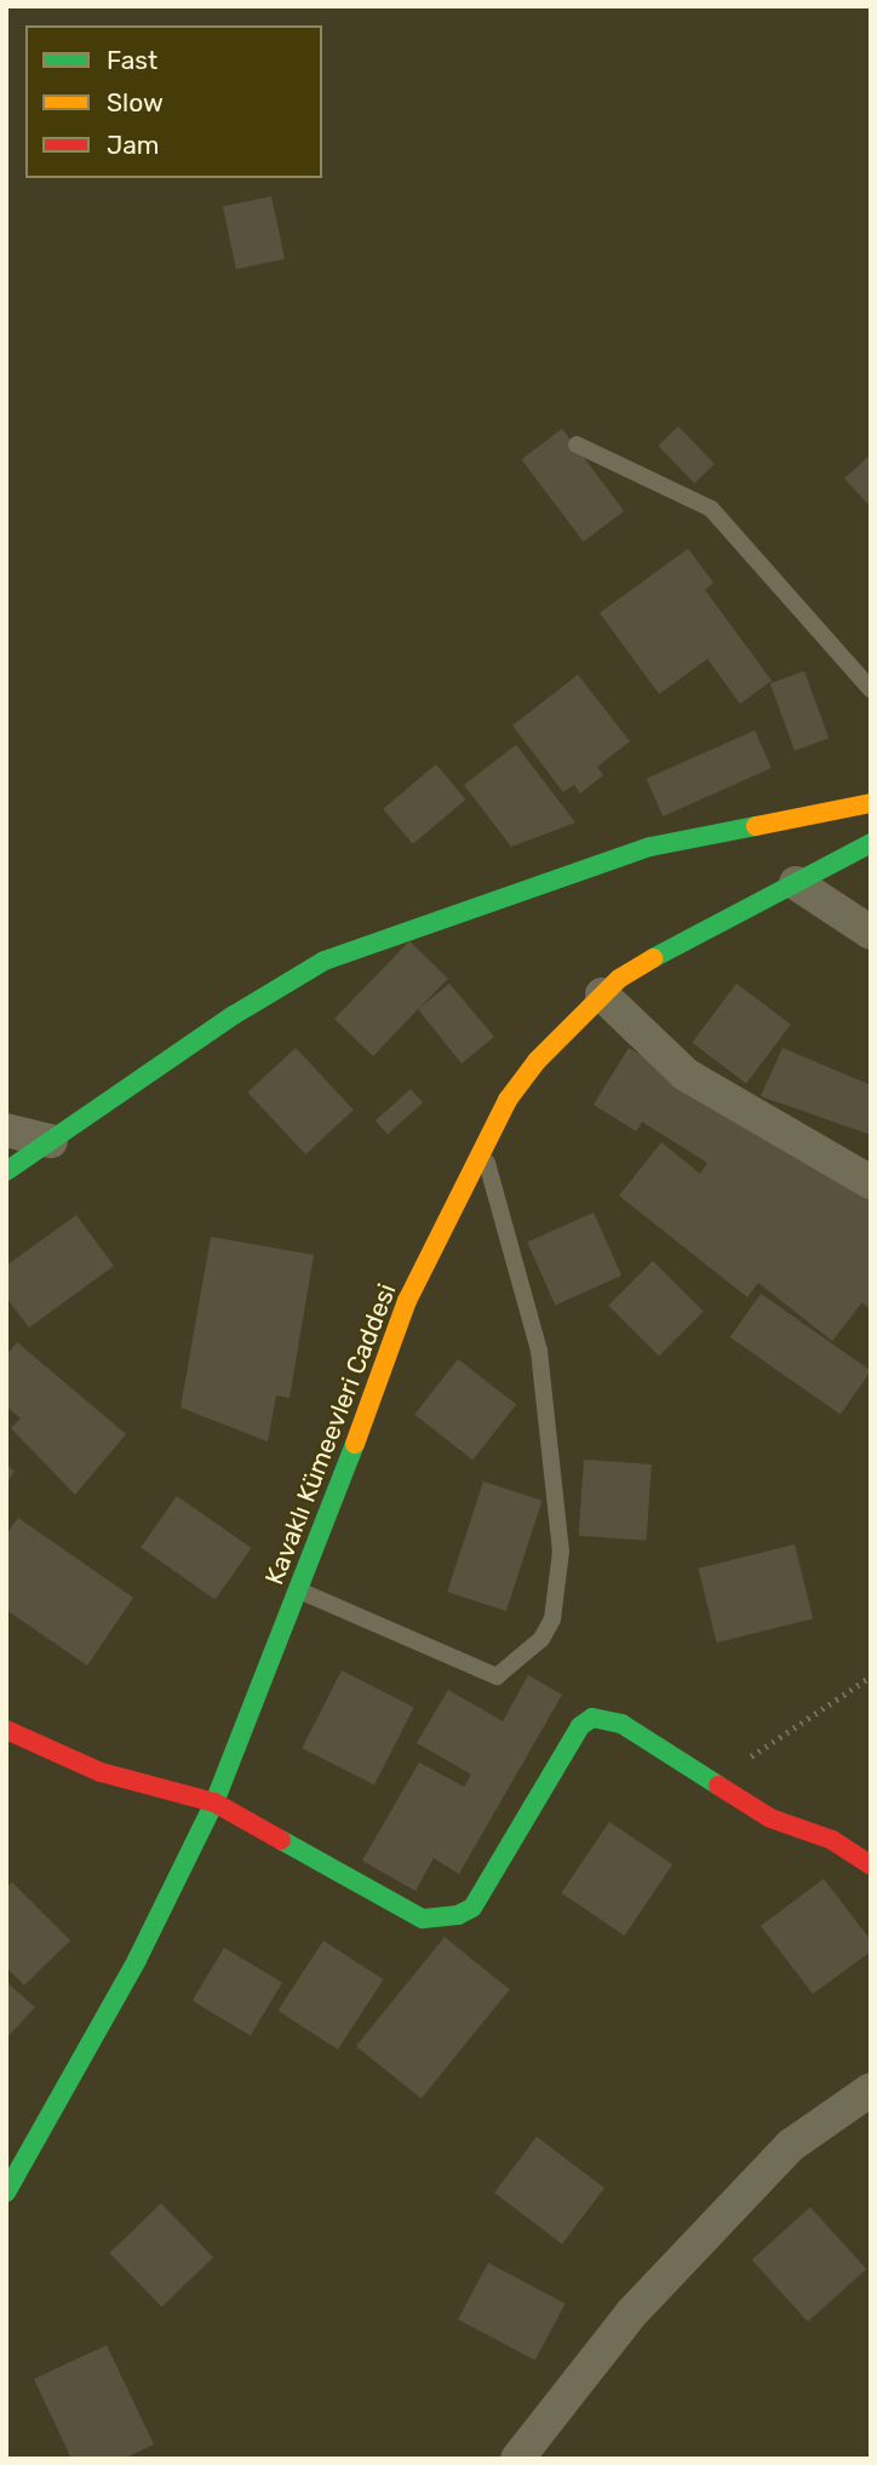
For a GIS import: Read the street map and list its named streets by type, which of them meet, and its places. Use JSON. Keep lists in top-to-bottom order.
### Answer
{
  "streets": {
    "street": ["Kavaklı Kümeevleri Caddesi"]
  },
  "legend": ["Fast", "Slow", "Jam"]
}
